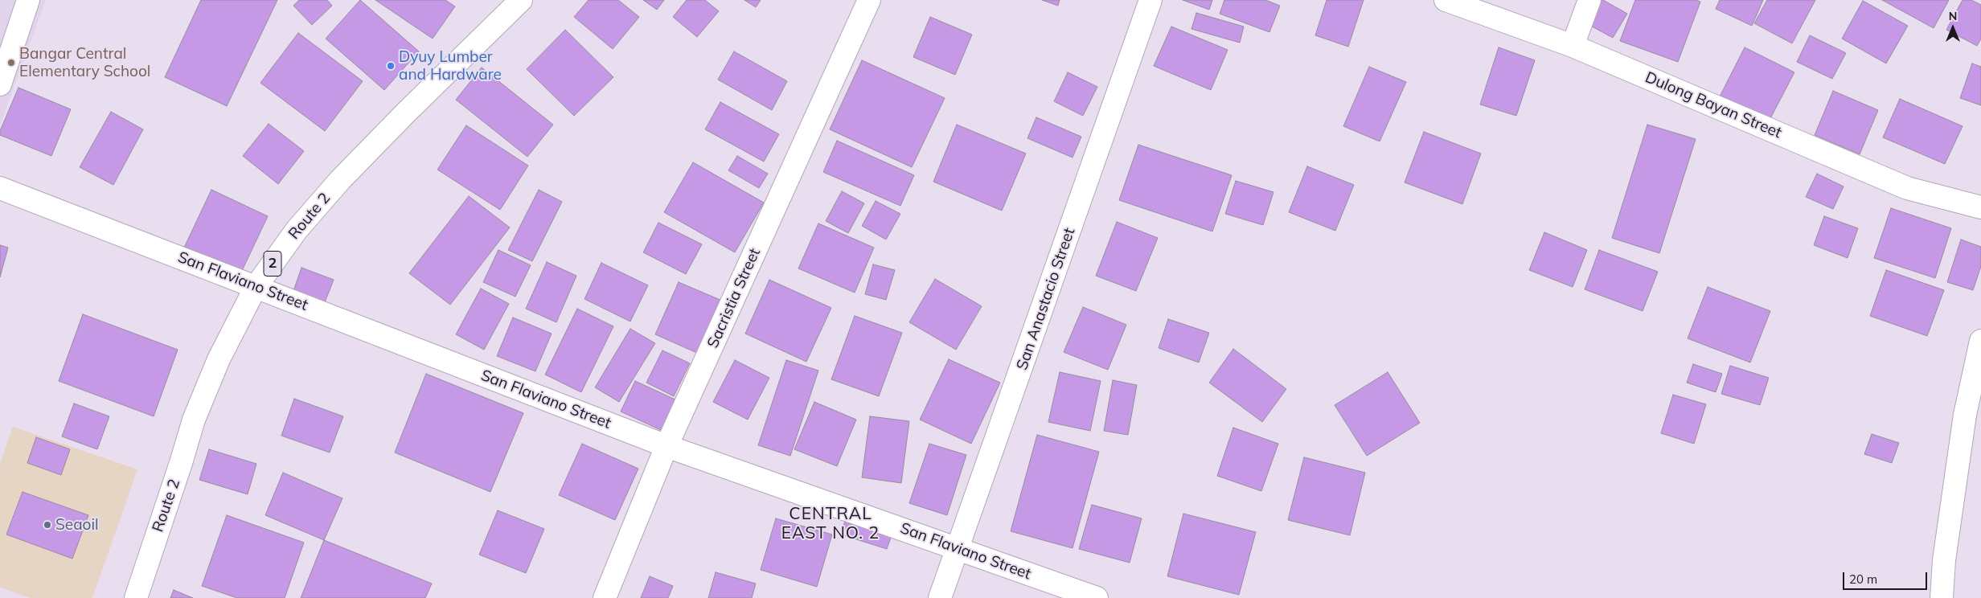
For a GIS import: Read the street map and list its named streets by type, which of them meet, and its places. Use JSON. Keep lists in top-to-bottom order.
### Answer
{
  "streets": {
    "main road": [
      "Dulong Bayan Street",
      "Route 2",
      "2",
      "San Flaviano Street",
      "Sacristia Street",
      "San Anastacio Street"
    ]
  },
  "crossings": [
    ["Route 2", "San Flaviano Street"],
    ["San Flaviano Street", "Sacristia Street"],
    ["San Flaviano Street", "San Anastacio Street"]
  ],
  "districts": ["CENTRAL EAST NO. 2"],
  "places": ["Bangar Central Elementary School", "Dyuy Lumber and Hardware", "Seaoil"],
  "scale_bar": "20 m",
  "north": "top"
}
